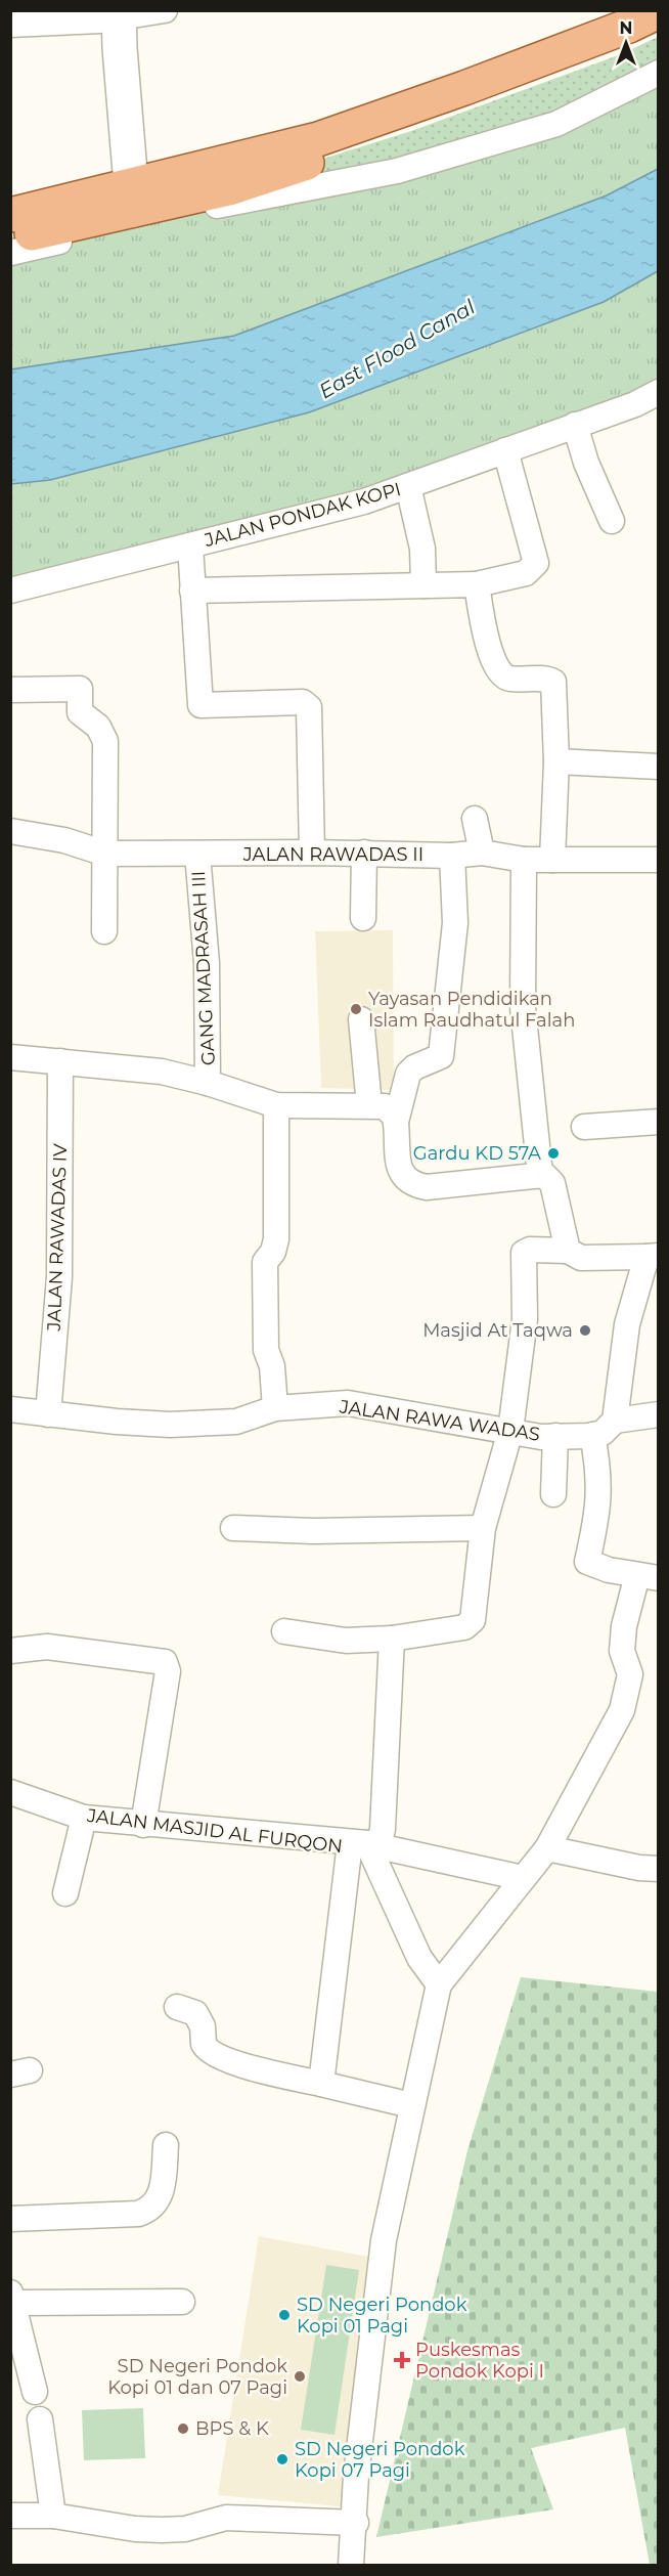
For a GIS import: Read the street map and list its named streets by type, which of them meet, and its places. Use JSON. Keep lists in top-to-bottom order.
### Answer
{
  "streets": {
    "street": [
      "JALAN PONDAK KOPI",
      "JALAN RAWADAS II",
      "GANG MADRASAH III",
      "JALAN RAWADAS IV",
      "JALAN RAWA WADAS",
      "JALAN MASJID AL FURQON"
    ]
  },
  "crossings": [
    ["JALAN RAWADAS II", "GANG MADRASAH III"],
    ["JALAN RAWADAS IV", "JALAN RAWA WADAS"]
  ],
  "water": ["East Flood Canal"],
  "places": {
    "other": [
      "Yayasan Pendidikan Islam Raudhatul Falah",
      "Gardu KD 57A",
      "Masjid At Taqwa",
      "SD Negeri Pondok Kopi 01 Pagi",
      "SD Negeri Pondok Kopi 01 dan 07 Pagi",
      "BPS & K",
      "SD Negeri Pondok Kopi 07 Pagi"
    ],
    "health": ["Puskesmas Pondok Kopi I"]
  },
  "north": "top"
}
